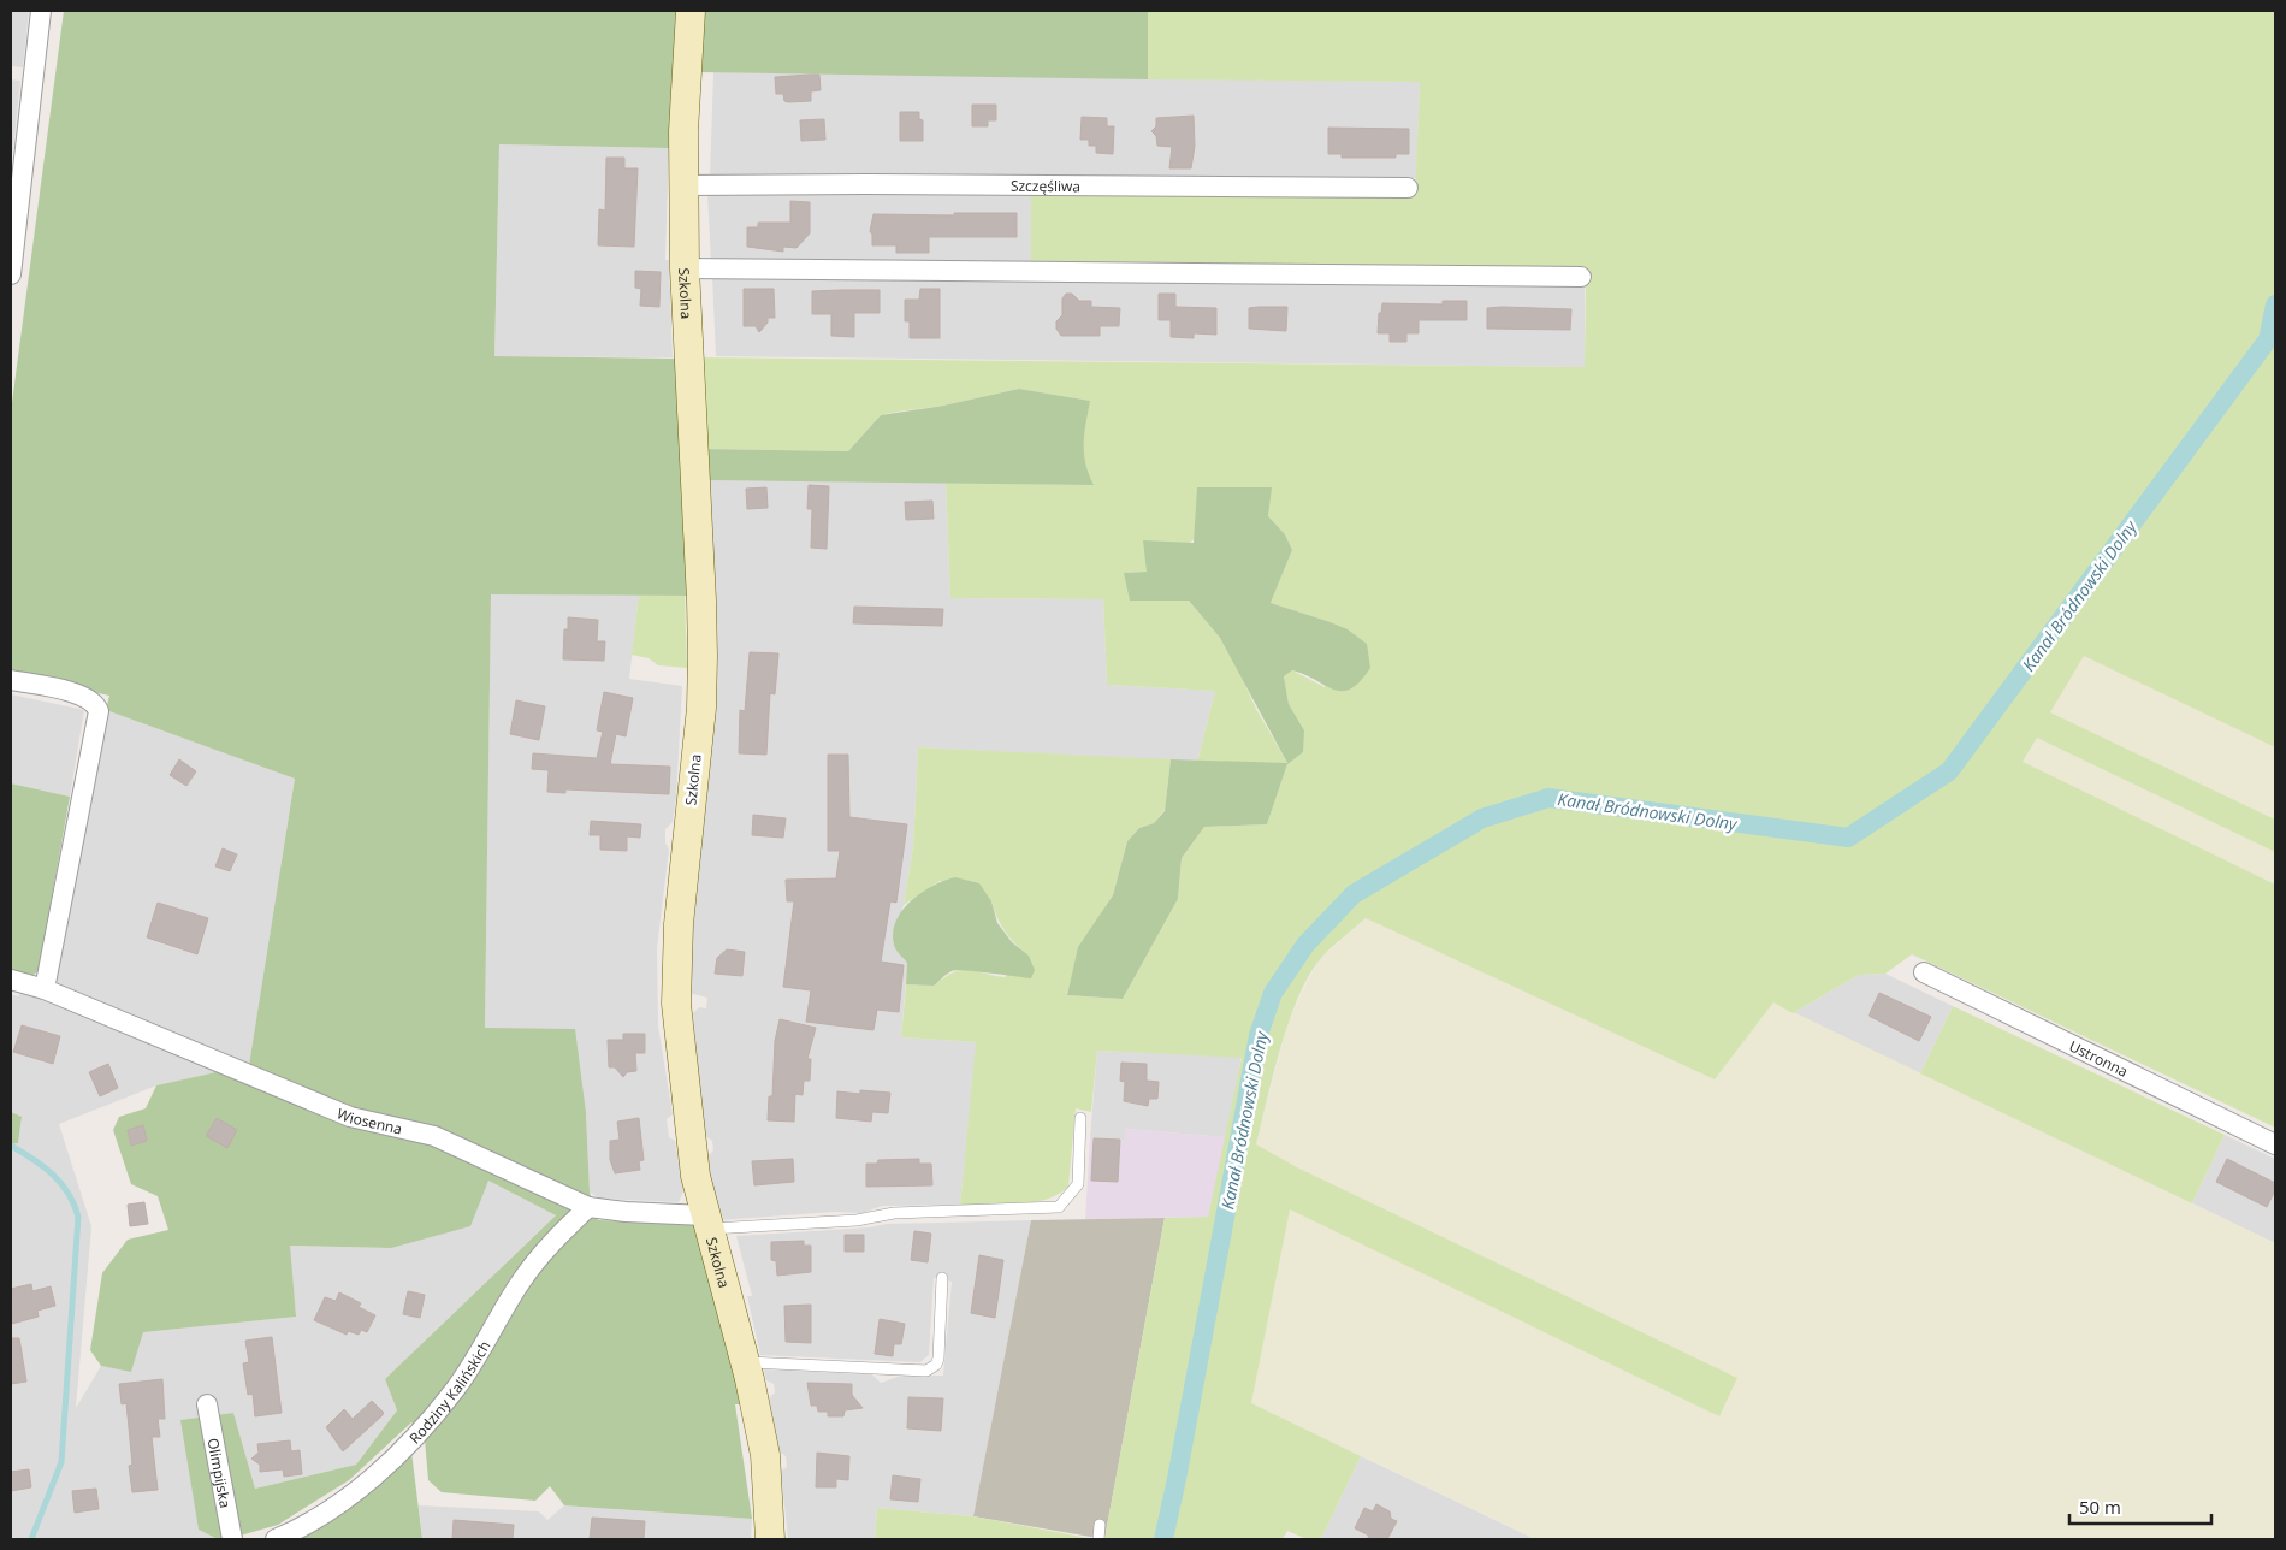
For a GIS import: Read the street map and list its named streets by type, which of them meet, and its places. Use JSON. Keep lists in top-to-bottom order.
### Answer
{
  "streets": {
    "street": [
      "Szczęśliwa",
      "Szkolna",
      "Ustronna",
      "Wiosenna",
      "Rodziny Kalińskich",
      "Olimpijska"
    ]
  },
  "crossings": [
    ["Szczęśliwa", "Szkolna"],
    ["Szkolna", "Wiosenna"],
    ["Wiosenna", "Rodziny Kalińskich"]
  ],
  "water": ["Kanał Bródnowski Dolny"],
  "scale_bar": "50 m"
}
